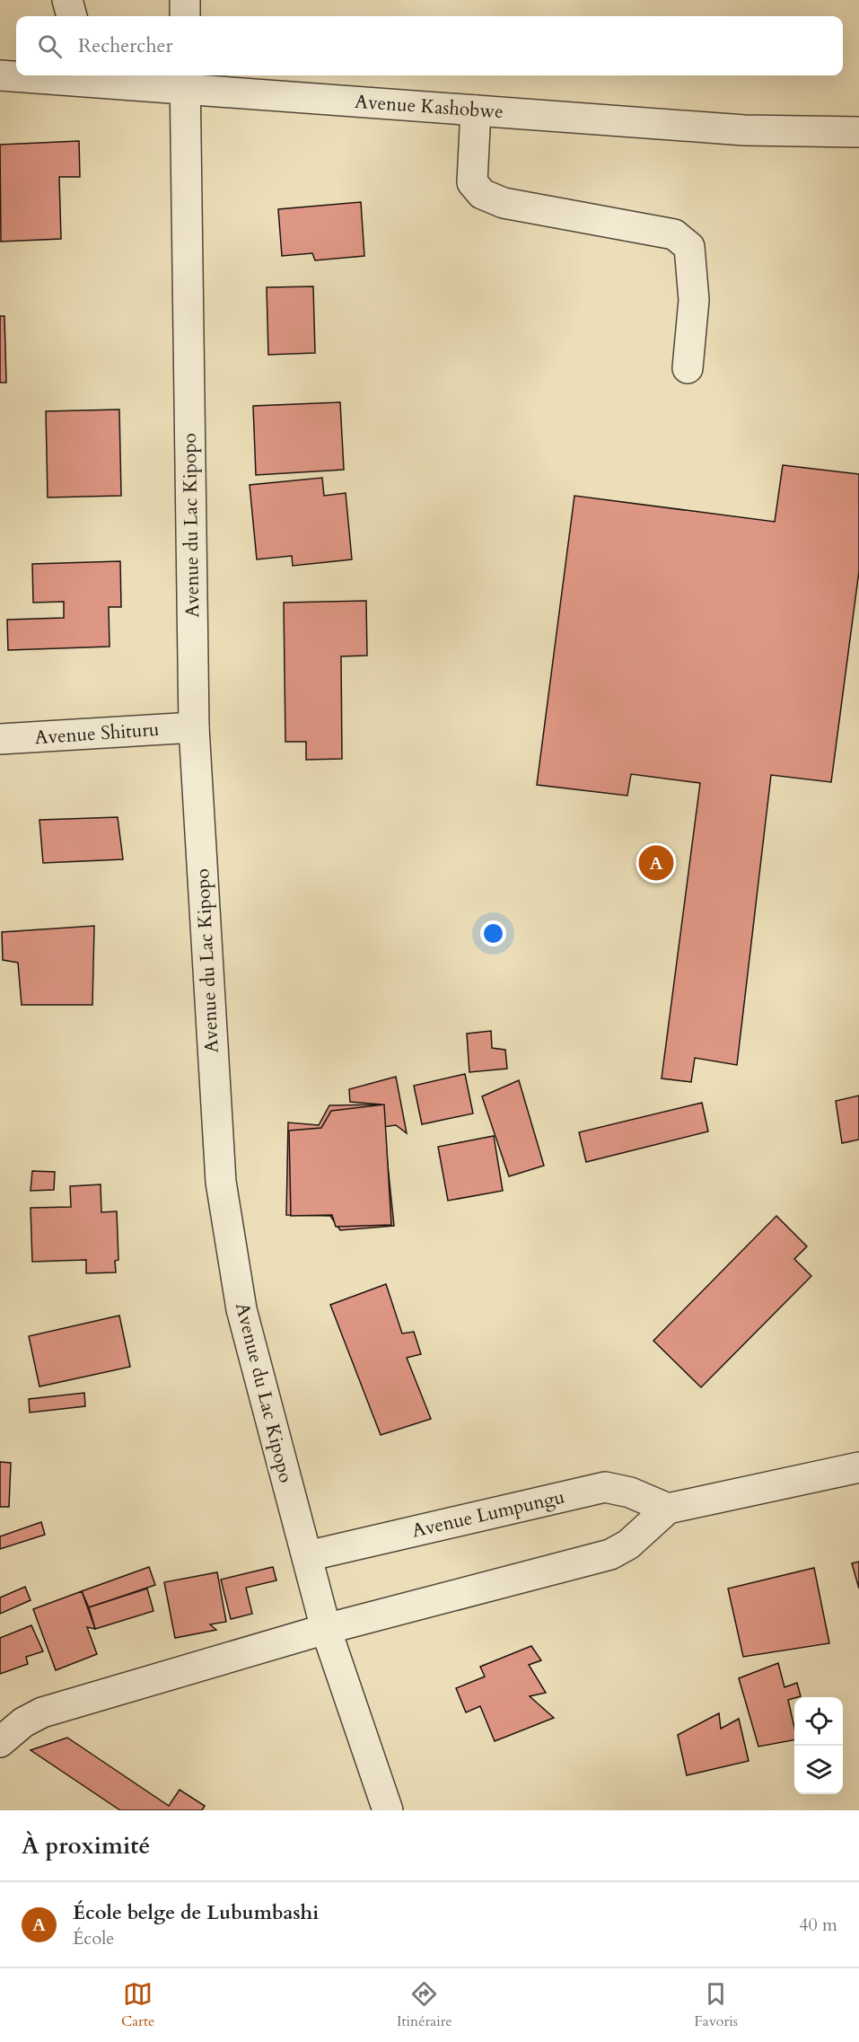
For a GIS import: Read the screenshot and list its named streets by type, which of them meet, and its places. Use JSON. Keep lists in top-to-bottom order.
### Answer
{
  "streets": {
    "street": [
      "Avenue Kashobwe",
      "Avenue du Lac Kipopo",
      "Avenue Shituru",
      "Avenue Lumpungu"
    ]
  },
  "crossings": [
    ["Avenue Kashobwe", "Avenue du Lac Kipopo"],
    ["Avenue du Lac Kipopo", "Avenue Shituru"],
    ["Avenue du Lac Kipopo", "Avenue Lumpungu"]
  ],
  "page": {
    "search": "Rechercher",
    "pins": "A",
    "heading": "À proximité",
    "list": [
      {
        "mark": "A",
        "name": "École belge de Lubumbashi",
        "note": "École",
        "value": "40 m"
      }
    ],
    "nav": ["Carte", "Itinéraire", "Favoris"]
  }
}
